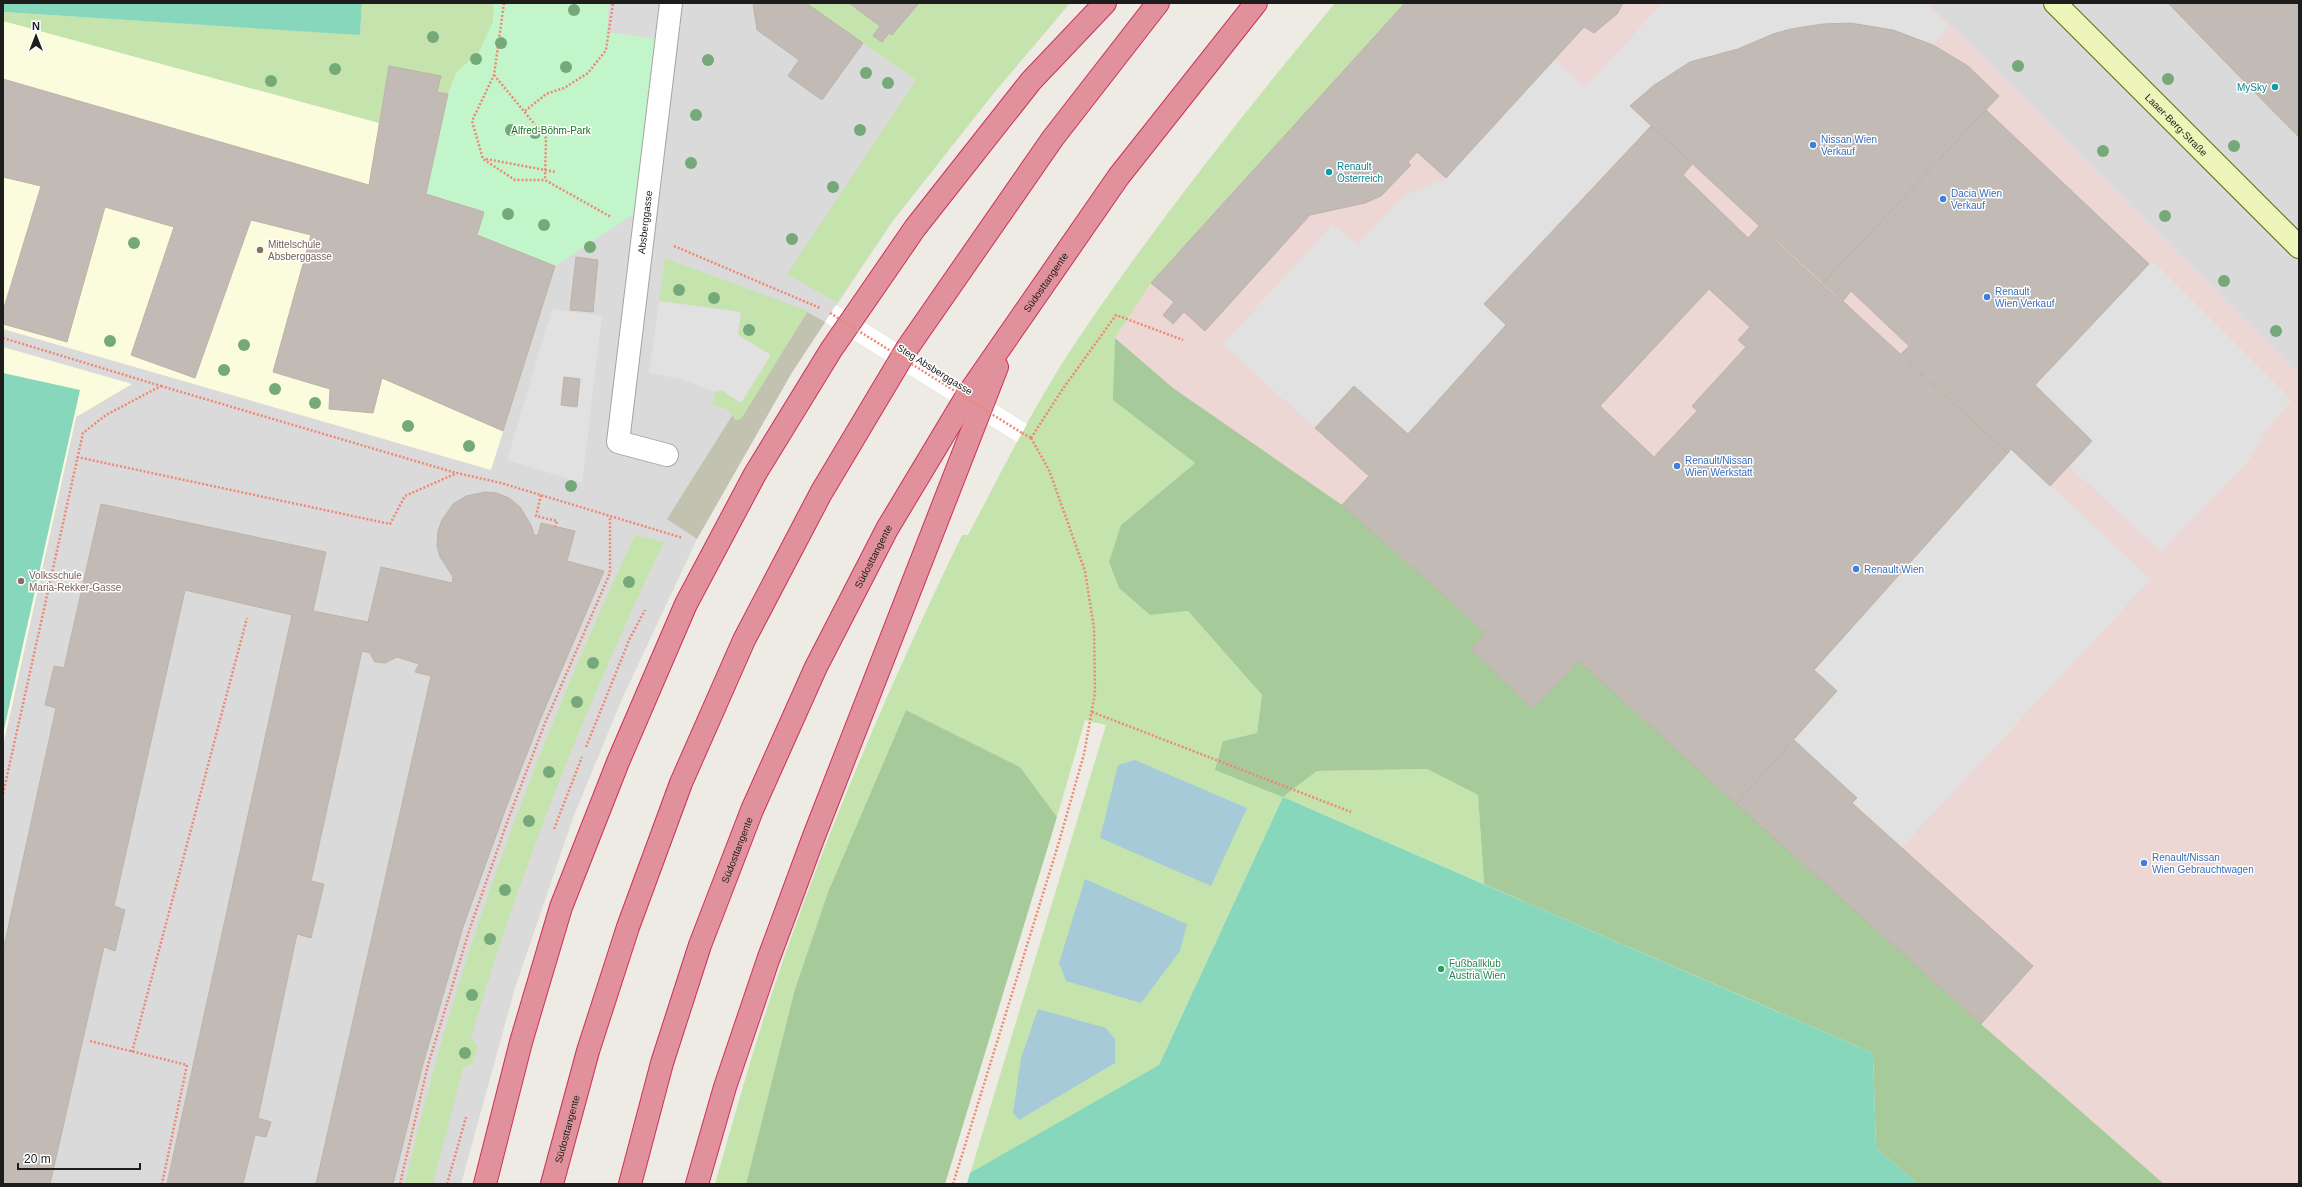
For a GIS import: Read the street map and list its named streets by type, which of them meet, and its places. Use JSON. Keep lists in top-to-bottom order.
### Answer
{
  "streets": {
    "highway": ["Südosttangente"],
    "main road": ["Laaer-Berg-Straße"],
    "street": ["Absberggasse"],
    "path": ["Steg Absberggasse"]
  },
  "parks": ["Alfred-Böhm-Park"],
  "places": [
    "MySky",
    "Nissan Wien Verkauf",
    "Renault Österreich",
    "Dacia Wien Verkauf",
    "Mittelschule Absberggasse",
    "Renault Wien Verkauf",
    "Renault/Nissan Wien Werkstatt",
    "Renault Wien",
    "Volksschule Maria-Rekker-Gasse",
    "Renault/Nissan Wien Gebrauchtwagen",
    "Fußballklub Austria Wien"
  ],
  "scale_bar": "20 m",
  "north": "top"
}
